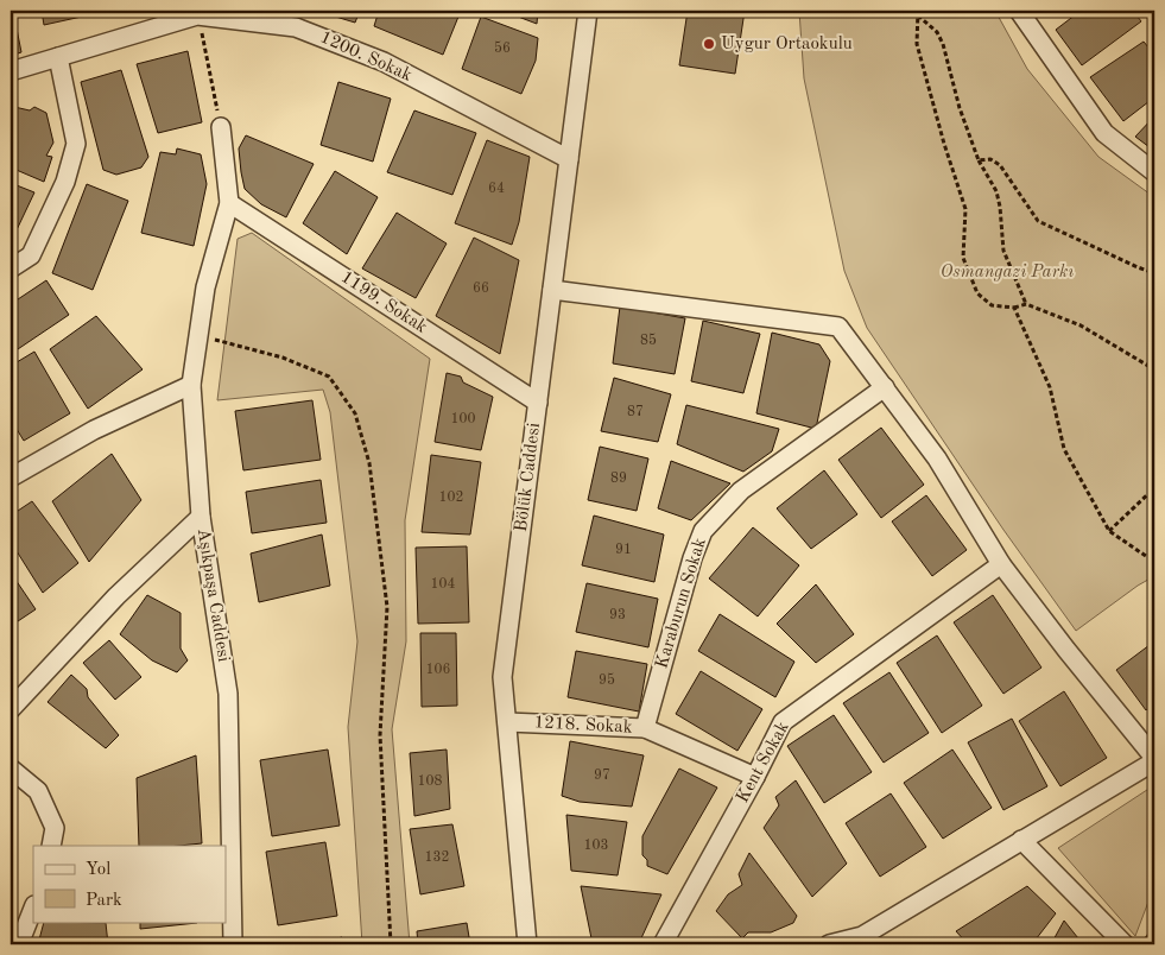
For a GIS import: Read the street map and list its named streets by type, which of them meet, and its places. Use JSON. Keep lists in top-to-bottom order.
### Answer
{
  "streets": {
    "street": [
      "1200. Sokak",
      "1199. Sokak",
      "Bölük Caddesi",
      "Aşıkpaşa Caddesi",
      "Karaburun Sokak",
      "1218. Sokak",
      "Kent Sokak"
    ]
  },
  "crossings": [
    ["1200. Sokak", "Bölük Caddesi"],
    ["1199. Sokak", "Bölük Caddesi"],
    ["Bölük Caddesi", "1218. Sokak"],
    ["Karaburun Sokak", "1218. Sokak"],
    ["1218. Sokak", "Kent Sokak"]
  ],
  "parks": ["Osmangazi Parkı"],
  "places": ["Uygur Ortaokulu"],
  "house_numbers": [
    "56",
    "64",
    "66",
    "85",
    "87",
    "100",
    "89",
    "102",
    "91",
    "104",
    "93",
    "106",
    "95",
    "97",
    "108",
    "103",
    "132"
  ],
  "legend": ["Yol", "Park"]
}
